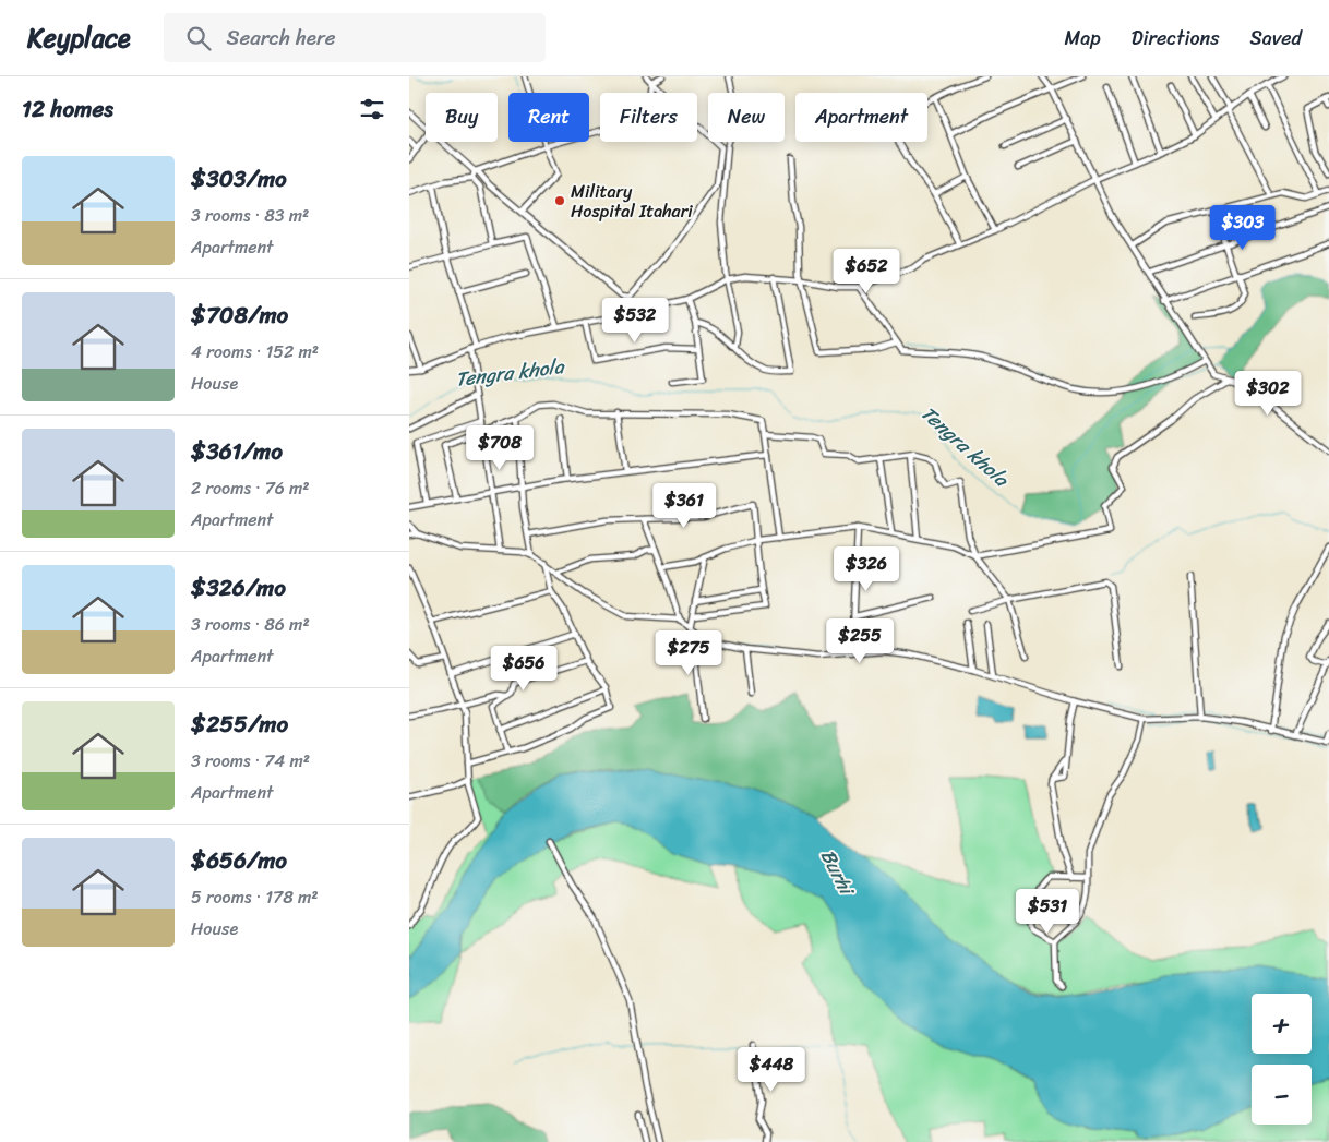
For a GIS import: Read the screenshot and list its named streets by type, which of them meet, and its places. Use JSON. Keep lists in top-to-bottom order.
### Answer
{
  "water": ["Tengra khola", "Burhi"],
  "places": ["Military Hospital Itahari"],
  "page": {
    "header": "Keyplace",
    "search": "Search here",
    "nav": ["Map", "Directions", "Saved"],
    "heading": "12 homes",
    "chip": [
      "Buy",
      "Rent",
      "Filters",
      "New",
      "Apartment"
    ],
    "list": [
      {
        "name": "$303/mo",
        "note": "3 rooms · 83 m² · Apartment"
      },
      {
        "name": "$708/mo",
        "note": "4 rooms · 152 m² · House"
      },
      {
        "name": "$361/mo",
        "note": "2 rooms · 76 m² · Apartment"
      },
      {
        "name": "$326/mo",
        "note": "3 rooms · 86 m² · Apartment"
      },
      {
        "name": "$255/mo",
        "note": "3 rooms · 74 m² · Apartment"
      },
      {
        "name": "$656/mo",
        "note": "5 rooms · 178 m² · House"
      }
    ],
    "price": [
      "$303",
      "$652",
      "$532",
      "$302",
      "$708",
      "$361",
      "$326",
      "$255",
      "$275",
      "$656",
      "$531",
      "$448"
    ],
    "map_buttons": ["+", "−"]
  }
}
